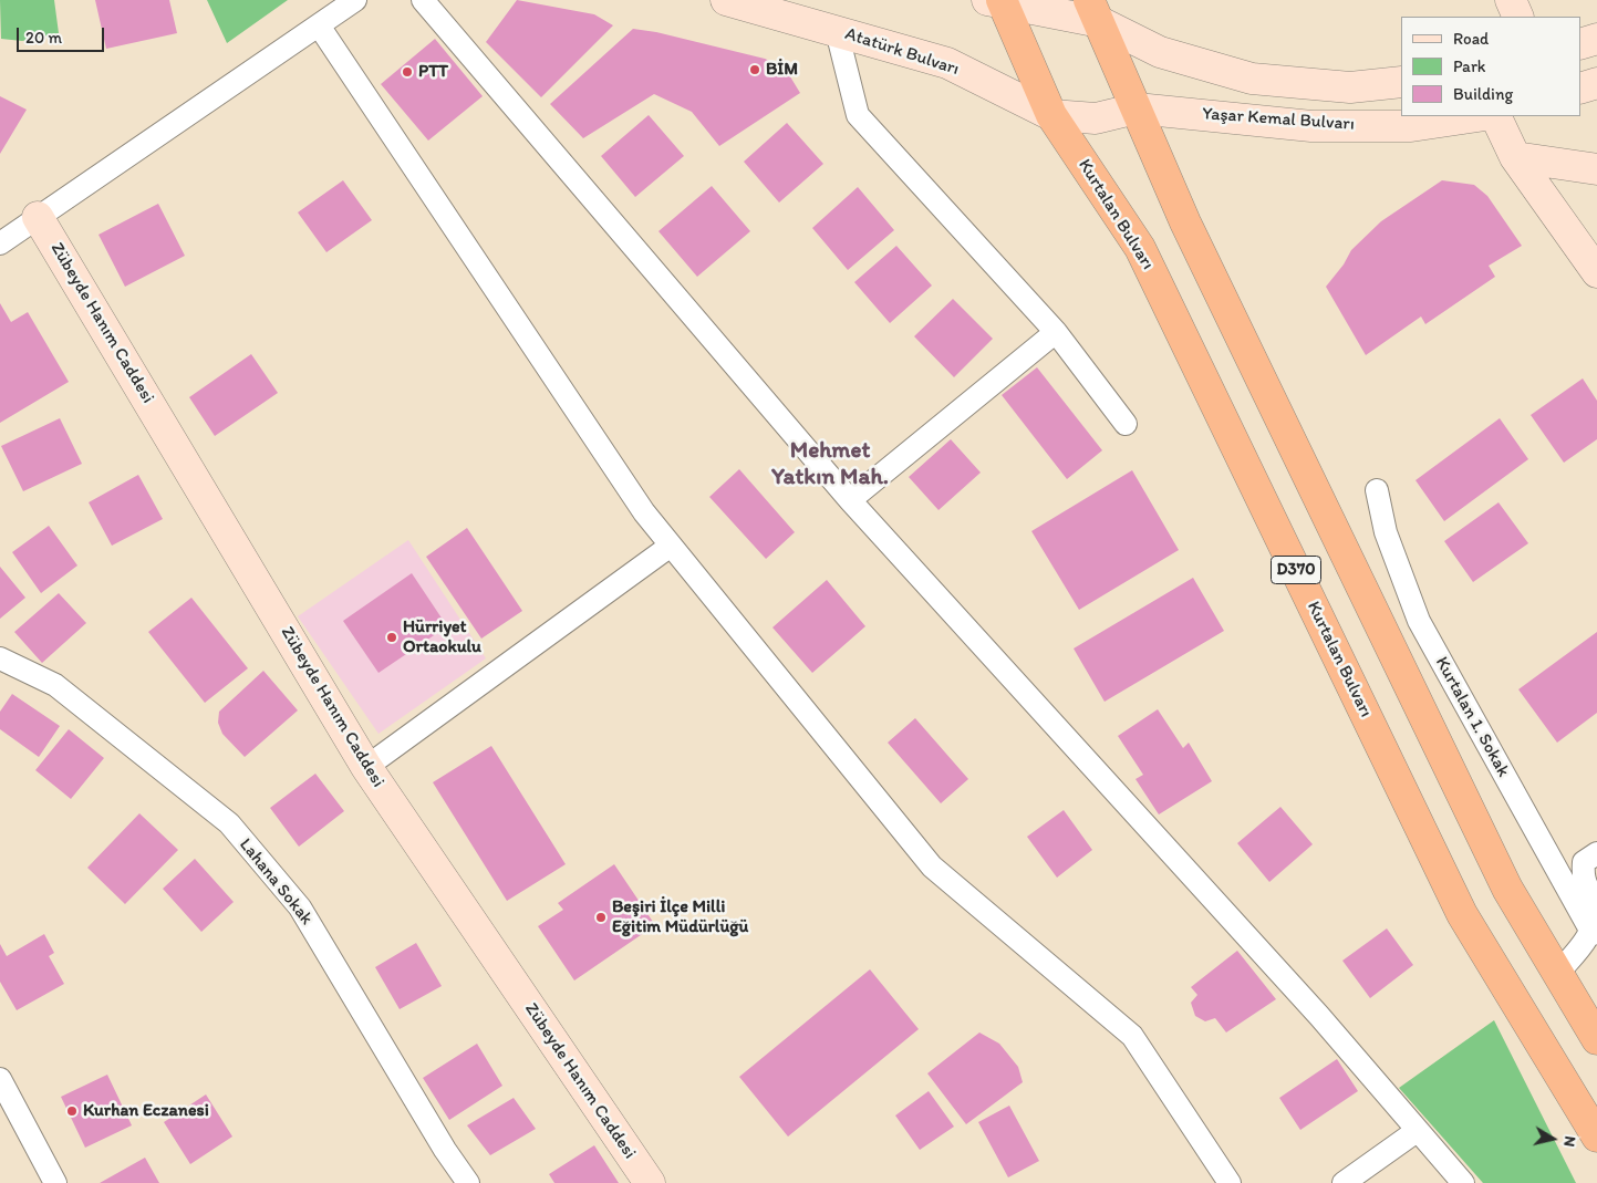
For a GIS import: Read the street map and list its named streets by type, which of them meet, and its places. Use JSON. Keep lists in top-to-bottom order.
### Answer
{
  "streets": {
    "highway": ["Kurtalan Bulvarı", "D370"],
    "street": [
      "Atatürk Bulvarı",
      "Yaşar Kemal Bulvarı",
      "Zübeyde Hanım Caddesi",
      "Kurtalan 1. Sokak",
      "Lahana Sokak"
    ]
  },
  "crossings": [
    ["Atatürk Bulvarı", "Yaşar Kemal Bulvarı"],
    ["Atatürk Bulvarı", "Kurtalan Bulvarı"],
    ["Atatürk Bulvarı", "D370"],
    ["Yaşar Kemal Bulvarı", "D370"]
  ],
  "districts": ["Mehmet Yatkın Mah."],
  "places": [
    "BİM",
    "PTT",
    "Hürriyet Ortaokulu",
    "Beşiri İlçe Milli Eğitim Müdürlüğü",
    "Kurhan Eczanesi"
  ],
  "legend": ["Road", "Park", "Building"],
  "scale_bar": "20 m",
  "north": "right"
}
